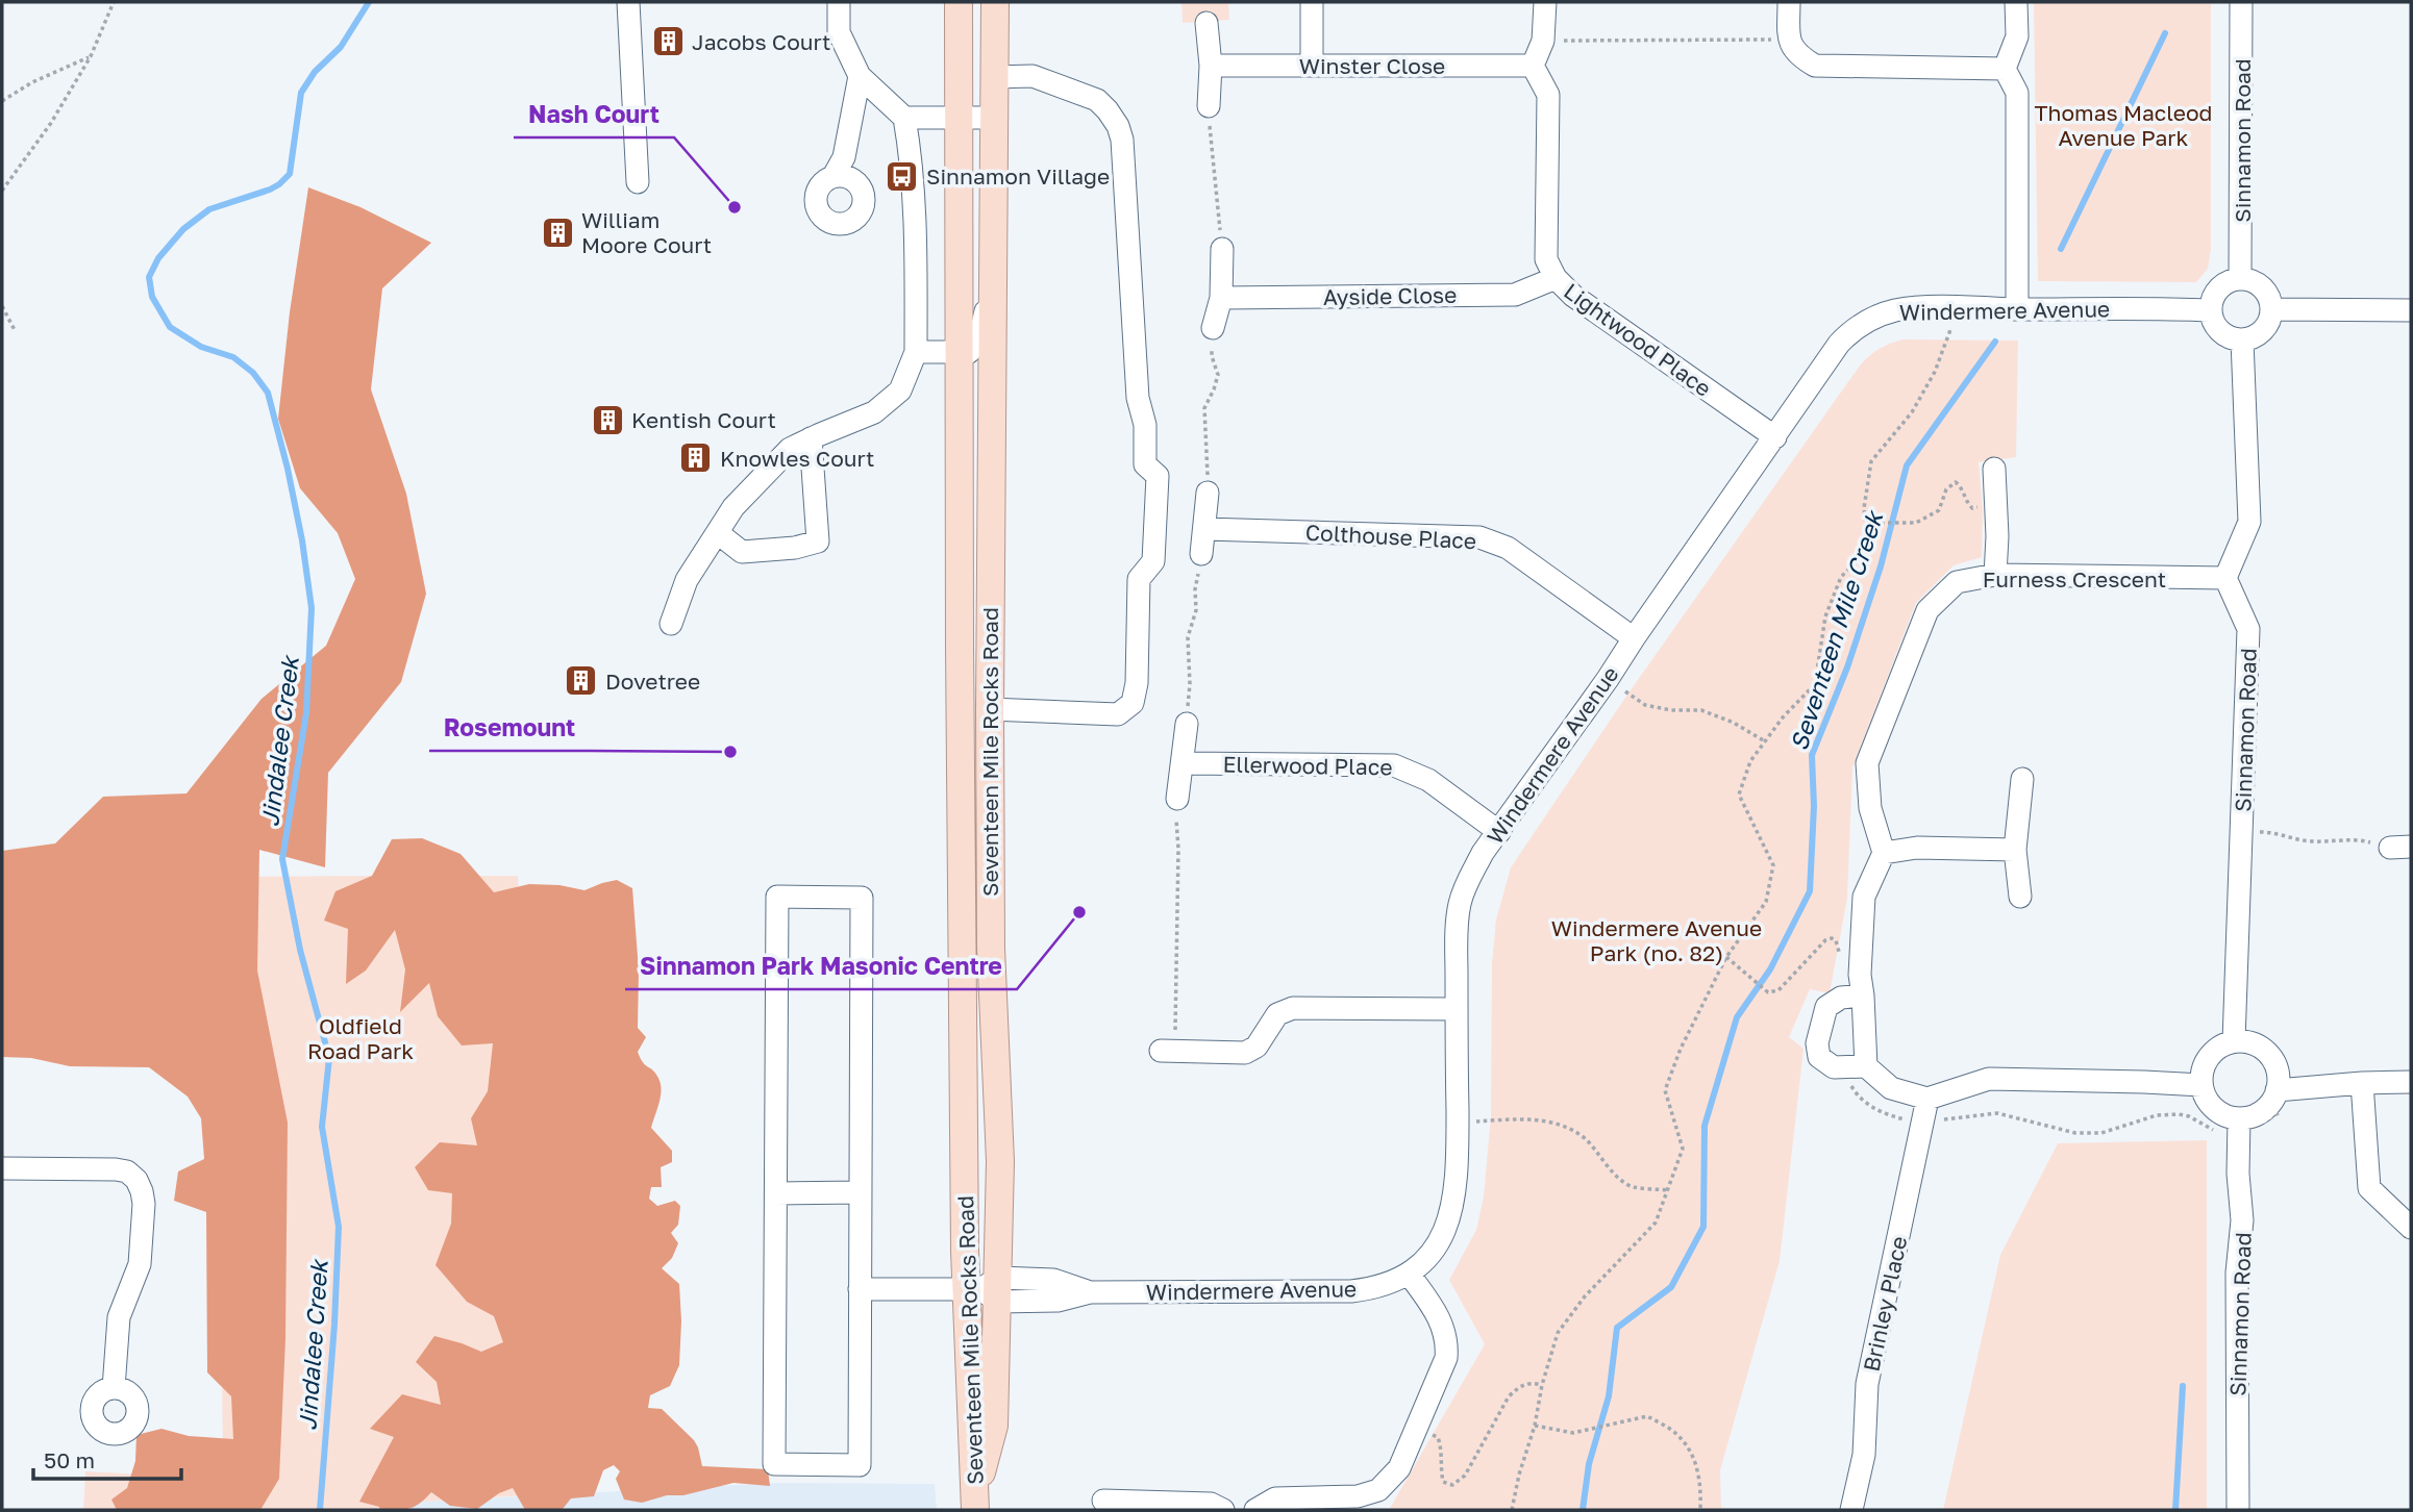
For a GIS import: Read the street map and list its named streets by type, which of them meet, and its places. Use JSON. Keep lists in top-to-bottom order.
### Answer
{
  "streets": {
    "main road": ["Seventeen Mile Rocks Road"],
    "street": [
      "Winster Close",
      "Sinnamon Road",
      "Ayside Close",
      "Windermere Avenue",
      "Lightwood Place",
      "Colthouse Place",
      "Furness Crescent",
      "Ellerwood Place",
      "Brinley Place"
    ]
  },
  "crossings": [
    ["Winster Close", "Lightwood Place"],
    ["Sinnamon Road", "Windermere Avenue"],
    ["Sinnamon Road", "Furness Crescent"],
    ["Ayside Close", "Lightwood Place"],
    ["Windermere Avenue", "Lightwood Place"],
    ["Windermere Avenue", "Colthouse Place"],
    ["Windermere Avenue", "Seventeen Mile Rocks Road"],
    ["Windermere Avenue", "Ellerwood Place"]
  ],
  "water": ["Seventeen Mile Creek", "Jindalee Creek"],
  "parks": ["Thomas Macleod Avenue Park", "Windermere Avenue Park (no. 82)", "Oldfield Road Park"],
  "places": {
    "building": [
      "Jacobs Court",
      "William Moore Court",
      "Kentish Court",
      "Knowles Court",
      "Dovetree"
    ],
    "bus stop": ["Sinnamon Village"],
    "other": ["Nash Court", "Rosemount", "Sinnamon Park Masonic Centre"]
  },
  "scale_bar": "50 m"
}
